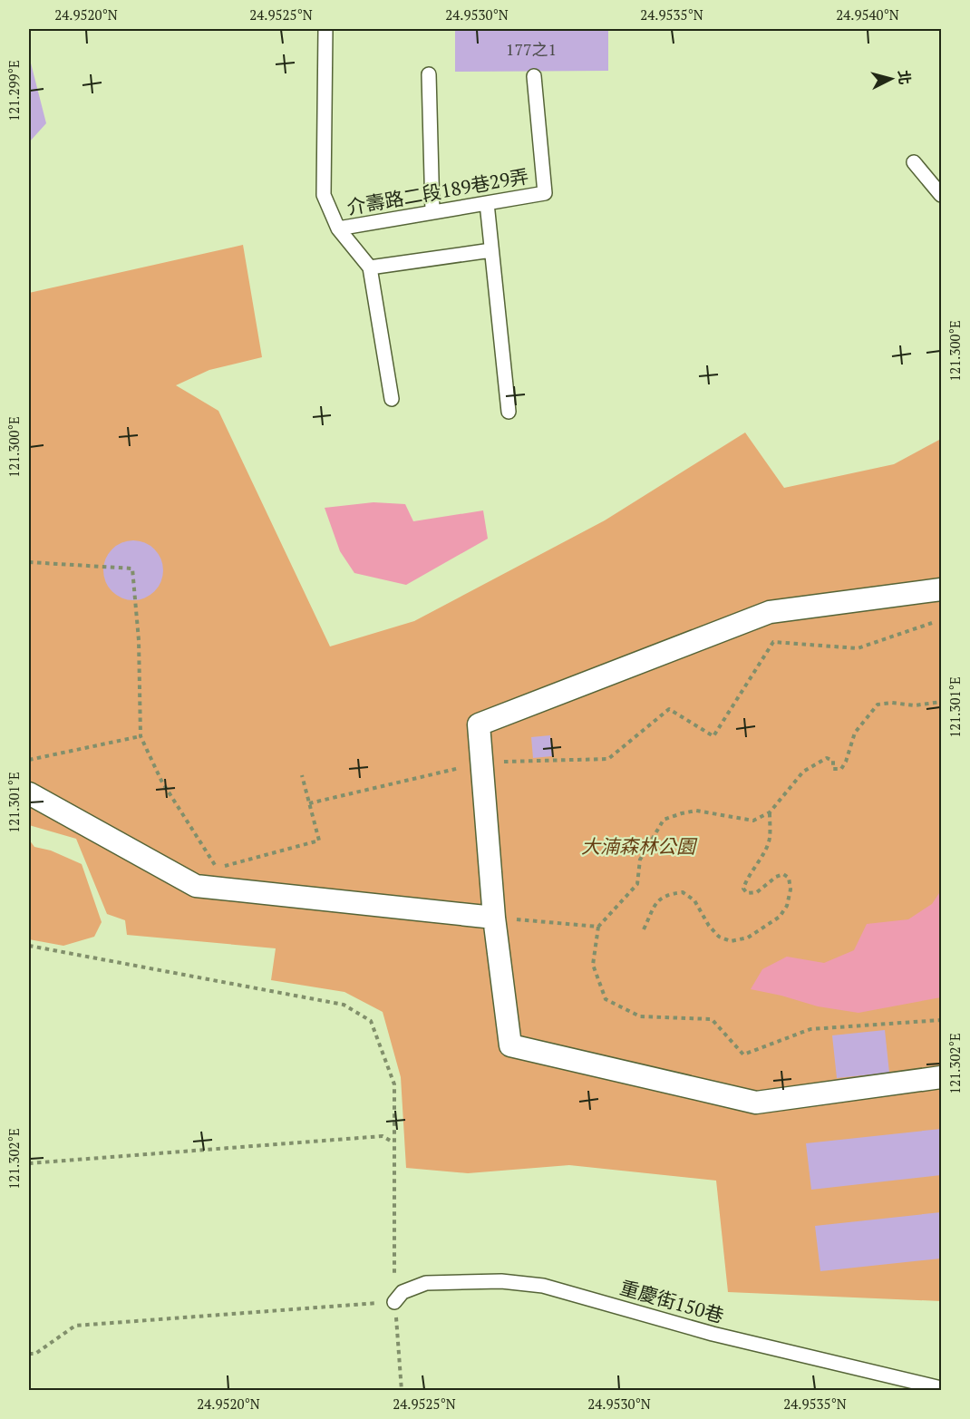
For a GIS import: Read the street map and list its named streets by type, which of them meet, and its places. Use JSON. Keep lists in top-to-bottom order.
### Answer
{
  "streets": {
    "lane": ["介壽路二段189巷29弄", "重慶街150巷"]
  },
  "parks": ["大湳森林公園"],
  "house_numbers": ["177之1"],
  "north": "right",
  "coordinates": [
    "24.9520°N",
    "24.9525°N",
    "24.9530°N",
    "24.9535°N",
    "24.9540°N",
    "121.299°E",
    "121.300°E",
    "121.301°E",
    "121.302°E"
  ]
}
